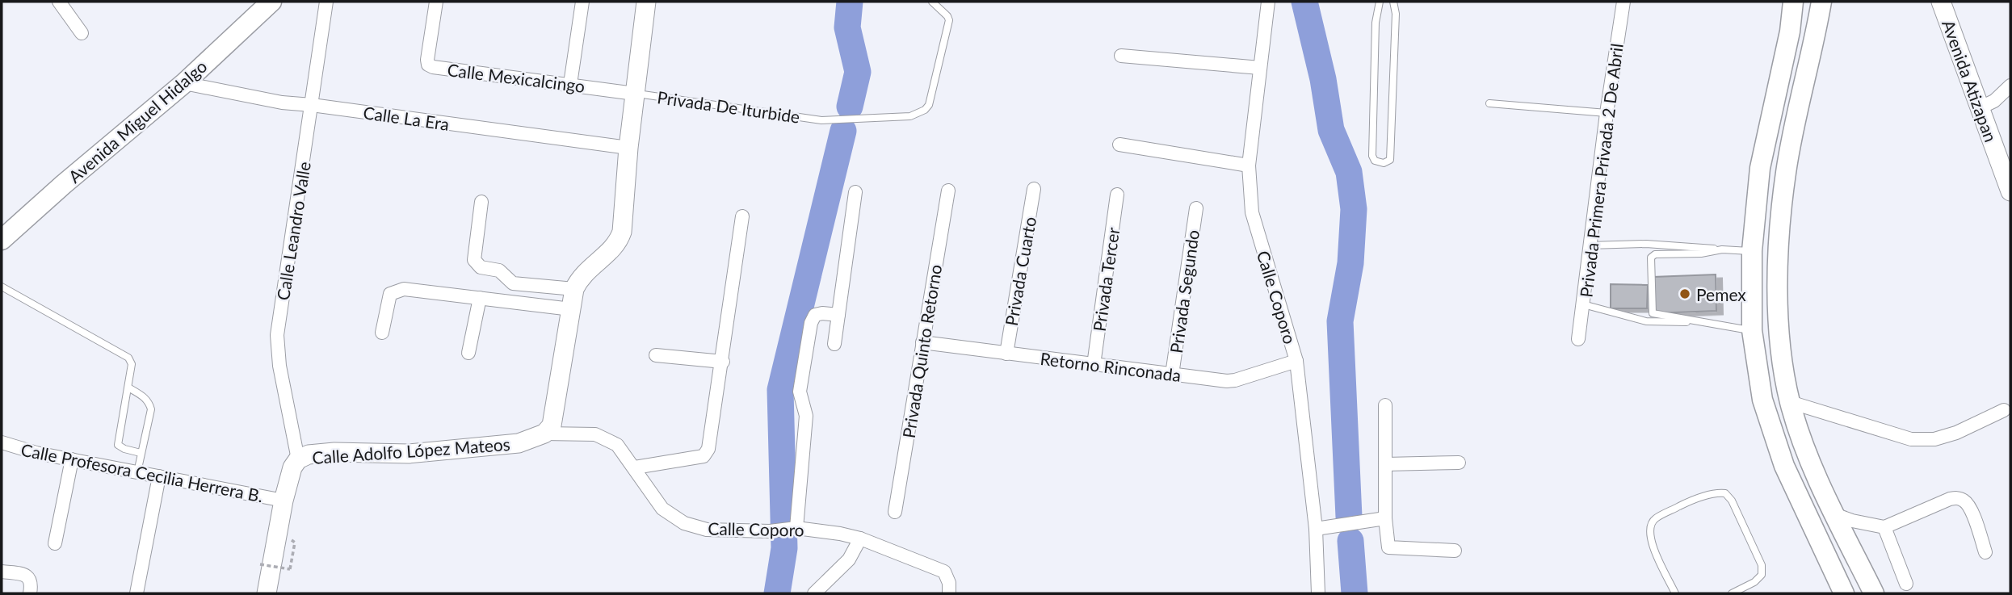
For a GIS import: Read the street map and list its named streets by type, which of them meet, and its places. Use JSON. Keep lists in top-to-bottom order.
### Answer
{
  "streets": {
    "main road": ["Avenida Atizapan", "Avenida Miguel Hidalgo", "Calle Adolfo López Mateos"],
    "street": [
      "Calle Mexicalcingo",
      "Calle La Era",
      "Privada Primera Privada 2 De Abril",
      "Calle Leandro Valle",
      "Privada Cuarto",
      "Privada Tercer",
      "Privada Segundo",
      "Calle Coporo",
      "Privada Quinto Retorno",
      "Retorno Rinconada",
      "Calle Profesora Cecilia Herrera B."
    ],
    "lane": ["Privada De Iturbide"]
  },
  "crossings": [
    ["Calle Mexicalcingo", "Privada De Iturbide"],
    ["Calle La Era", "Avenida Miguel Hidalgo"],
    ["Calle La Era", "Calle Leandro Valle"],
    ["Calle Leandro Valle", "Calle Adolfo López Mateos"],
    ["Privada Cuarto", "Retorno Rinconada"],
    ["Privada Tercer", "Retorno Rinconada"],
    ["Privada Segundo", "Retorno Rinconada"],
    ["Calle Coporo", "Retorno Rinconada"],
    ["Calle Coporo", "Calle Adolfo López Mateos"],
    ["Privada Quinto Retorno", "Retorno Rinconada"],
    ["Calle Adolfo López Mateos", "Calle Profesora Cecilia Herrera B."]
  ],
  "places": ["Pemex"]
}
